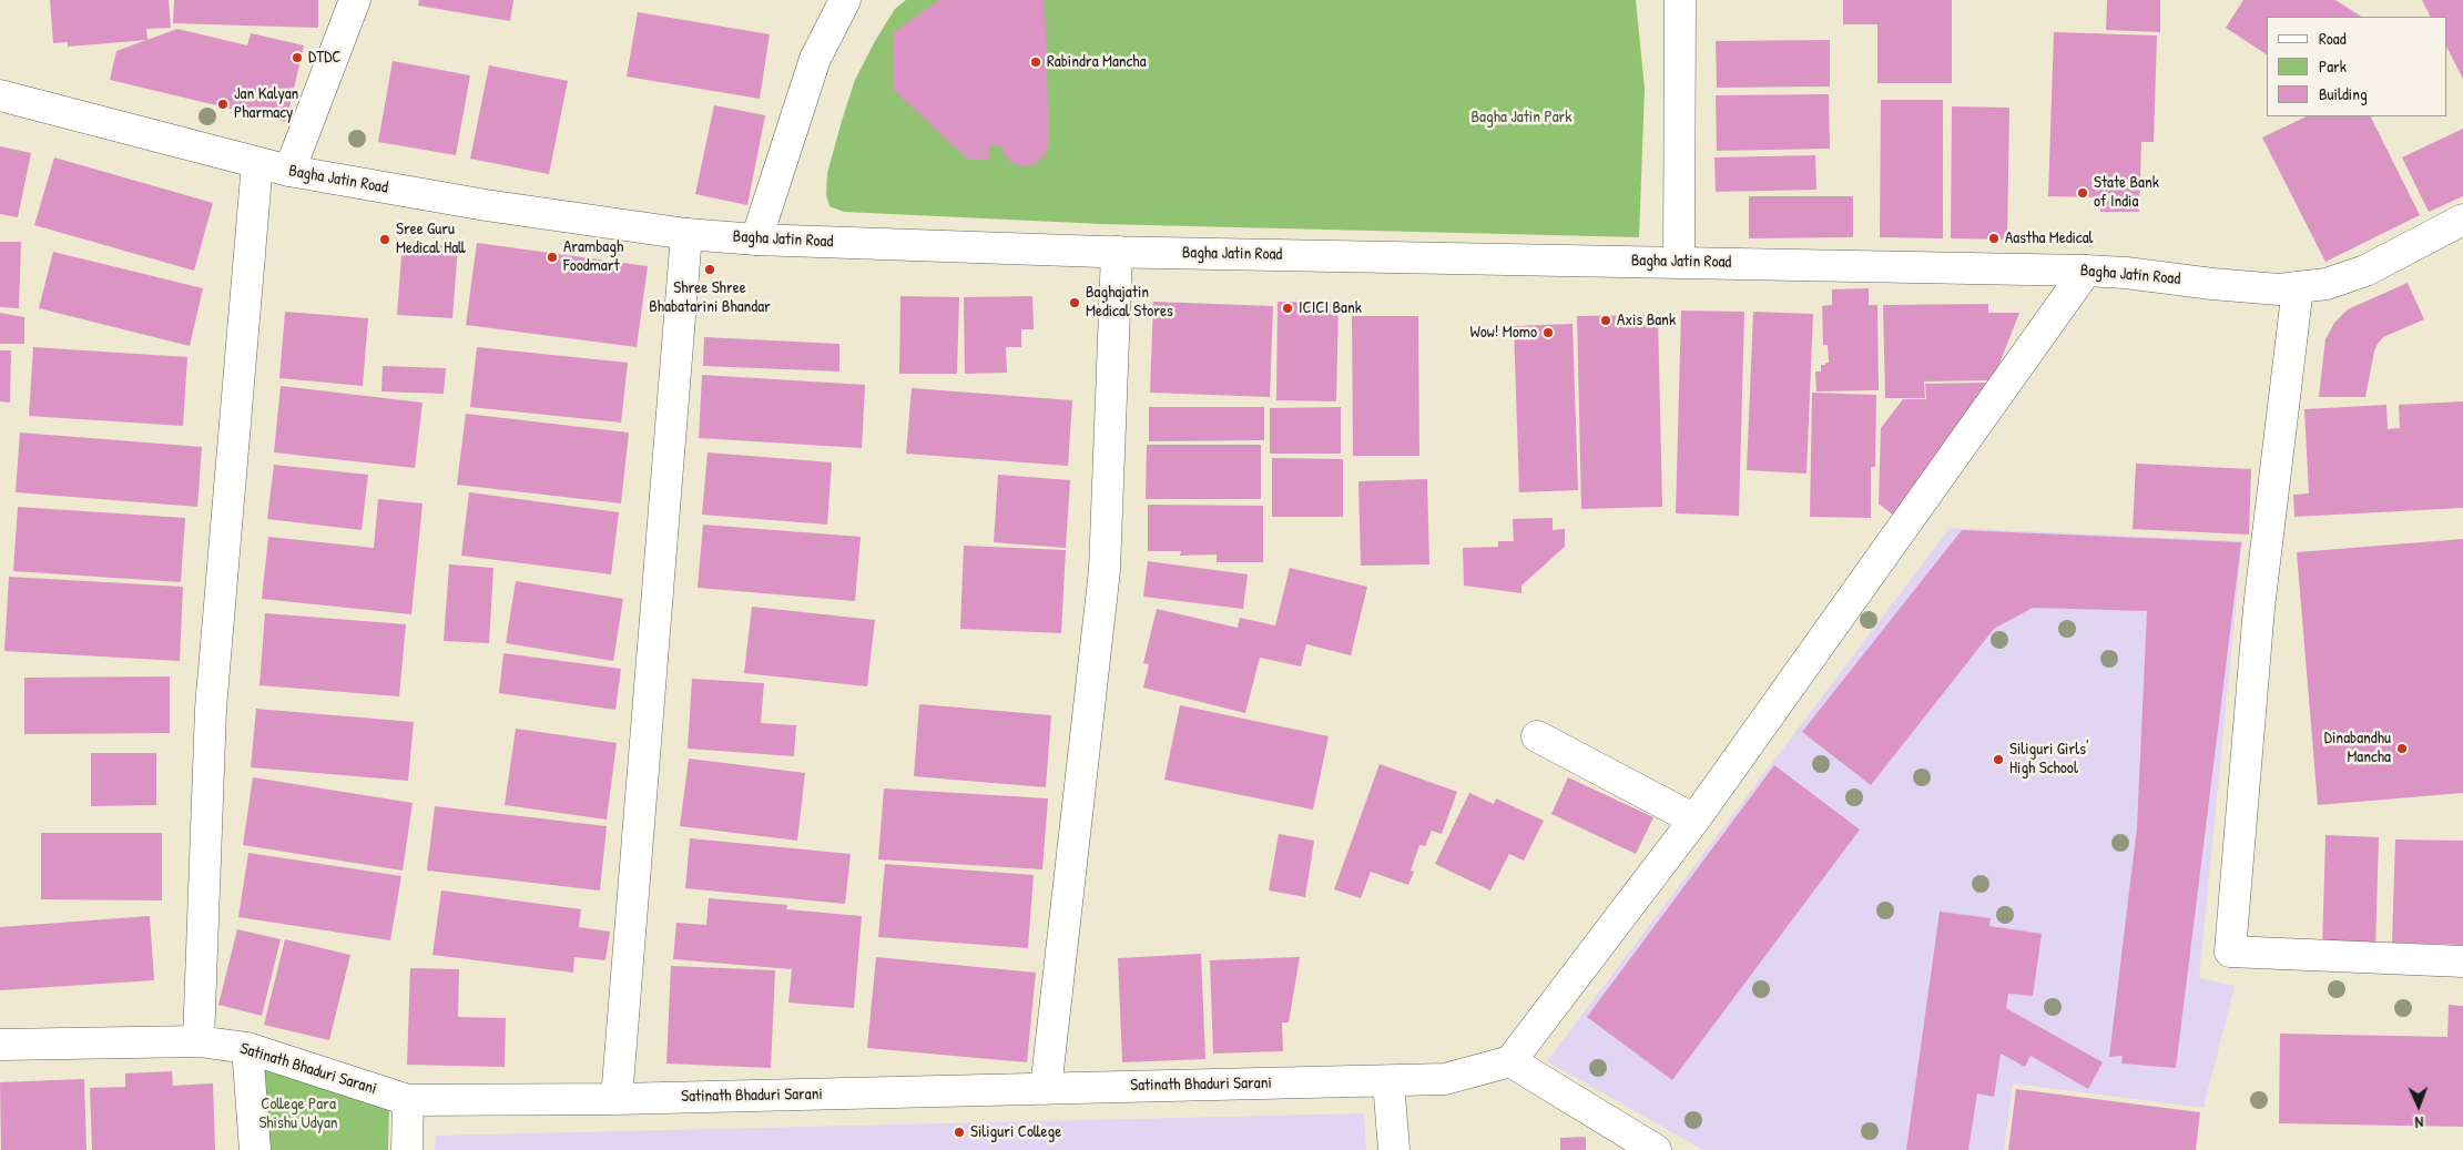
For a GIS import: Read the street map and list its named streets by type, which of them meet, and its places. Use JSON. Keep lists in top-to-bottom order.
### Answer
{
  "streets": {
    "street": ["Bagha Jatin Road", "Satinath Bhaduri Sarani"]
  },
  "parks": ["Bagha Jatin Park", "College Para Shishu Udyan"],
  "places": [
    "DTDC",
    "Rabindra Mancha",
    "Jan Kalyan Pharmacy",
    "State Bank of India",
    "Aastha Medical",
    "Sree Guru Medical Hall",
    "Arambagh Foodmart",
    "Shree Shree Bhabatarini Bhandar",
    "Baghajatin Medical Stores",
    "ICICI Bank",
    "Axis Bank",
    "Wow! Momo",
    "Dinabandhu Mancha",
    "Siliguri Girls' High School",
    "Siliguri College"
  ],
  "legend": ["Road", "Park", "Building"],
  "north": "bottom"
}
